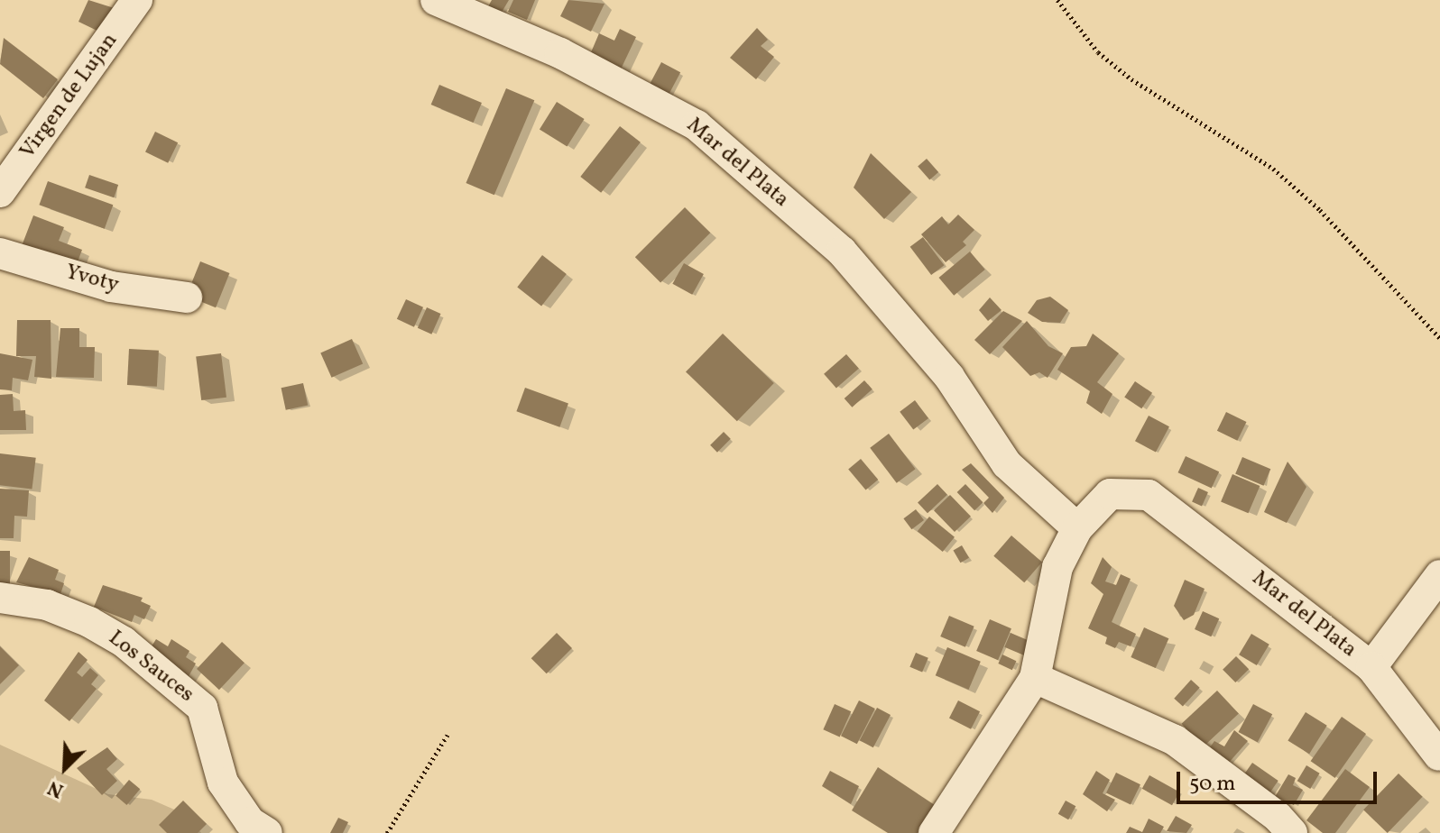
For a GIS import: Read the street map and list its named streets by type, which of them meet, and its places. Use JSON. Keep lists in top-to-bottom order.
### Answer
{
  "streets": {
    "street": [
      "Virgen de Lujan",
      "Mar del Plata",
      "Yvoty",
      "Los Sauces"
    ]
  },
  "scale_bar": "50 m",
  "north": "bottom left"
}
